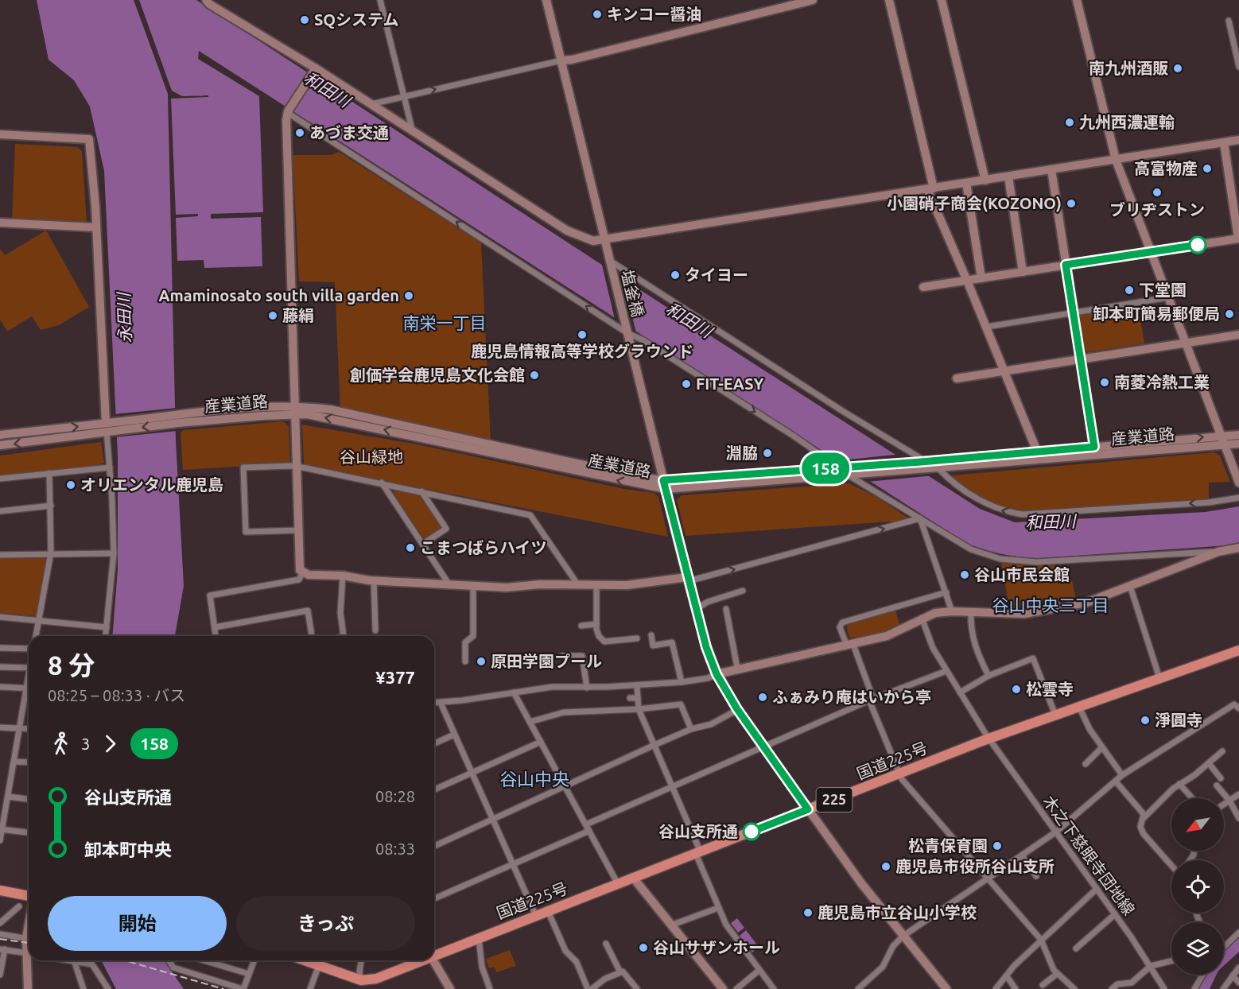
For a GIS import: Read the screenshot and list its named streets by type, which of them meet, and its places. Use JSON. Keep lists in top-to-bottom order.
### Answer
{
  "streets": {
    "highway": ["国道225号", "225"],
    "street": ["塩釜橋", "産業道路", "木之下慈眼寺団地線"]
  },
  "crossings": [
    ["塩釜橋", "産業道路"],
    ["塩釜橋", "国道225号"],
    ["国道225号", "木之下慈眼寺団地線"]
  ],
  "districts": ["南栄一丁目", "谷山中央三丁目", "谷山中央"],
  "water": ["和田川", "永田川"],
  "parks": ["谷山緑地"],
  "places": [
    "キンコー醤油",
    "SQシステム",
    "南九州酒販",
    "九州西濃運輸",
    "あづま交通",
    "高富物産",
    "ブリヂストン",
    "小園硝子商会(KOZONO)",
    "タイヨー",
    "下堂園",
    "Amaminosato south villa garden",
    "卸本町簡易郵便局",
    "藤絹",
    "鹿児島情報高等学校グラウンド",
    "創価学会鹿児島文化会館",
    "南菱冷熱工業",
    "FIT-EASY",
    "淵脇",
    "オリエンタル鹿児島",
    "こまつばらハイツ",
    "谷山市民会館",
    "原田学園プール",
    "松雲寺",
    "ふぁみり庵はいから亭",
    "淨圓寺",
    "谷山支所通",
    "松青保育園",
    "鹿児島市役所谷山支所",
    "鹿児島市立谷山小学校",
    "谷山サザンホール"
  ],
  "lines": ["bus line 158"],
  "north": "bottom left",
  "page": {
    "on_map": "158",
    "heading": ["8 分", "08:25 – 08:33 · バス", "¥377"],
    "legs": ["3", "158"],
    "list": [
      {
        "name": "谷山支所通",
        "value": "08:28"
      },
      {
        "name": "卸本町中央",
        "value": "08:33"
      }
    ],
    "buttons": ["開始", "きっぷ"]
  }
}
